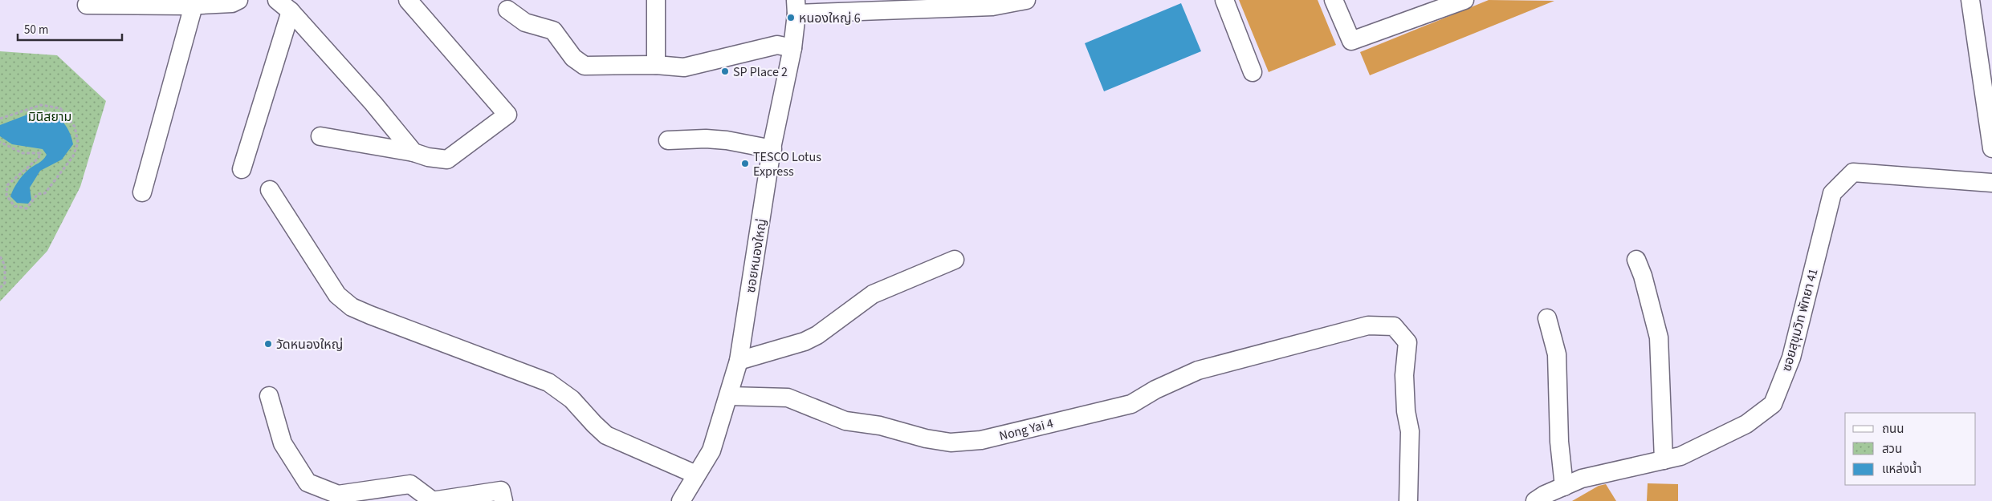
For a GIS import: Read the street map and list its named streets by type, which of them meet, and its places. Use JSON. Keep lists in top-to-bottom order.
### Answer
{
  "streets": {
    "street": ["ซอยหนองใหญ่", "ซอยสุขุมวิท พัทยา 41", "Nong Yai 4"]
  },
  "crossings": [
    ["ซอยหนองใหญ่", "Nong Yai 4"]
  ],
  "parks": ["มินิสยาม"],
  "places": [
    "หนองใหญ่ 6",
    "SP Place 2",
    "TESCO Lotus Express",
    "วัดหนองใหญ่"
  ],
  "legend": ["ถนน", "สวน", "แหล่งน้ำ"],
  "scale_bar": "50 m"
}
